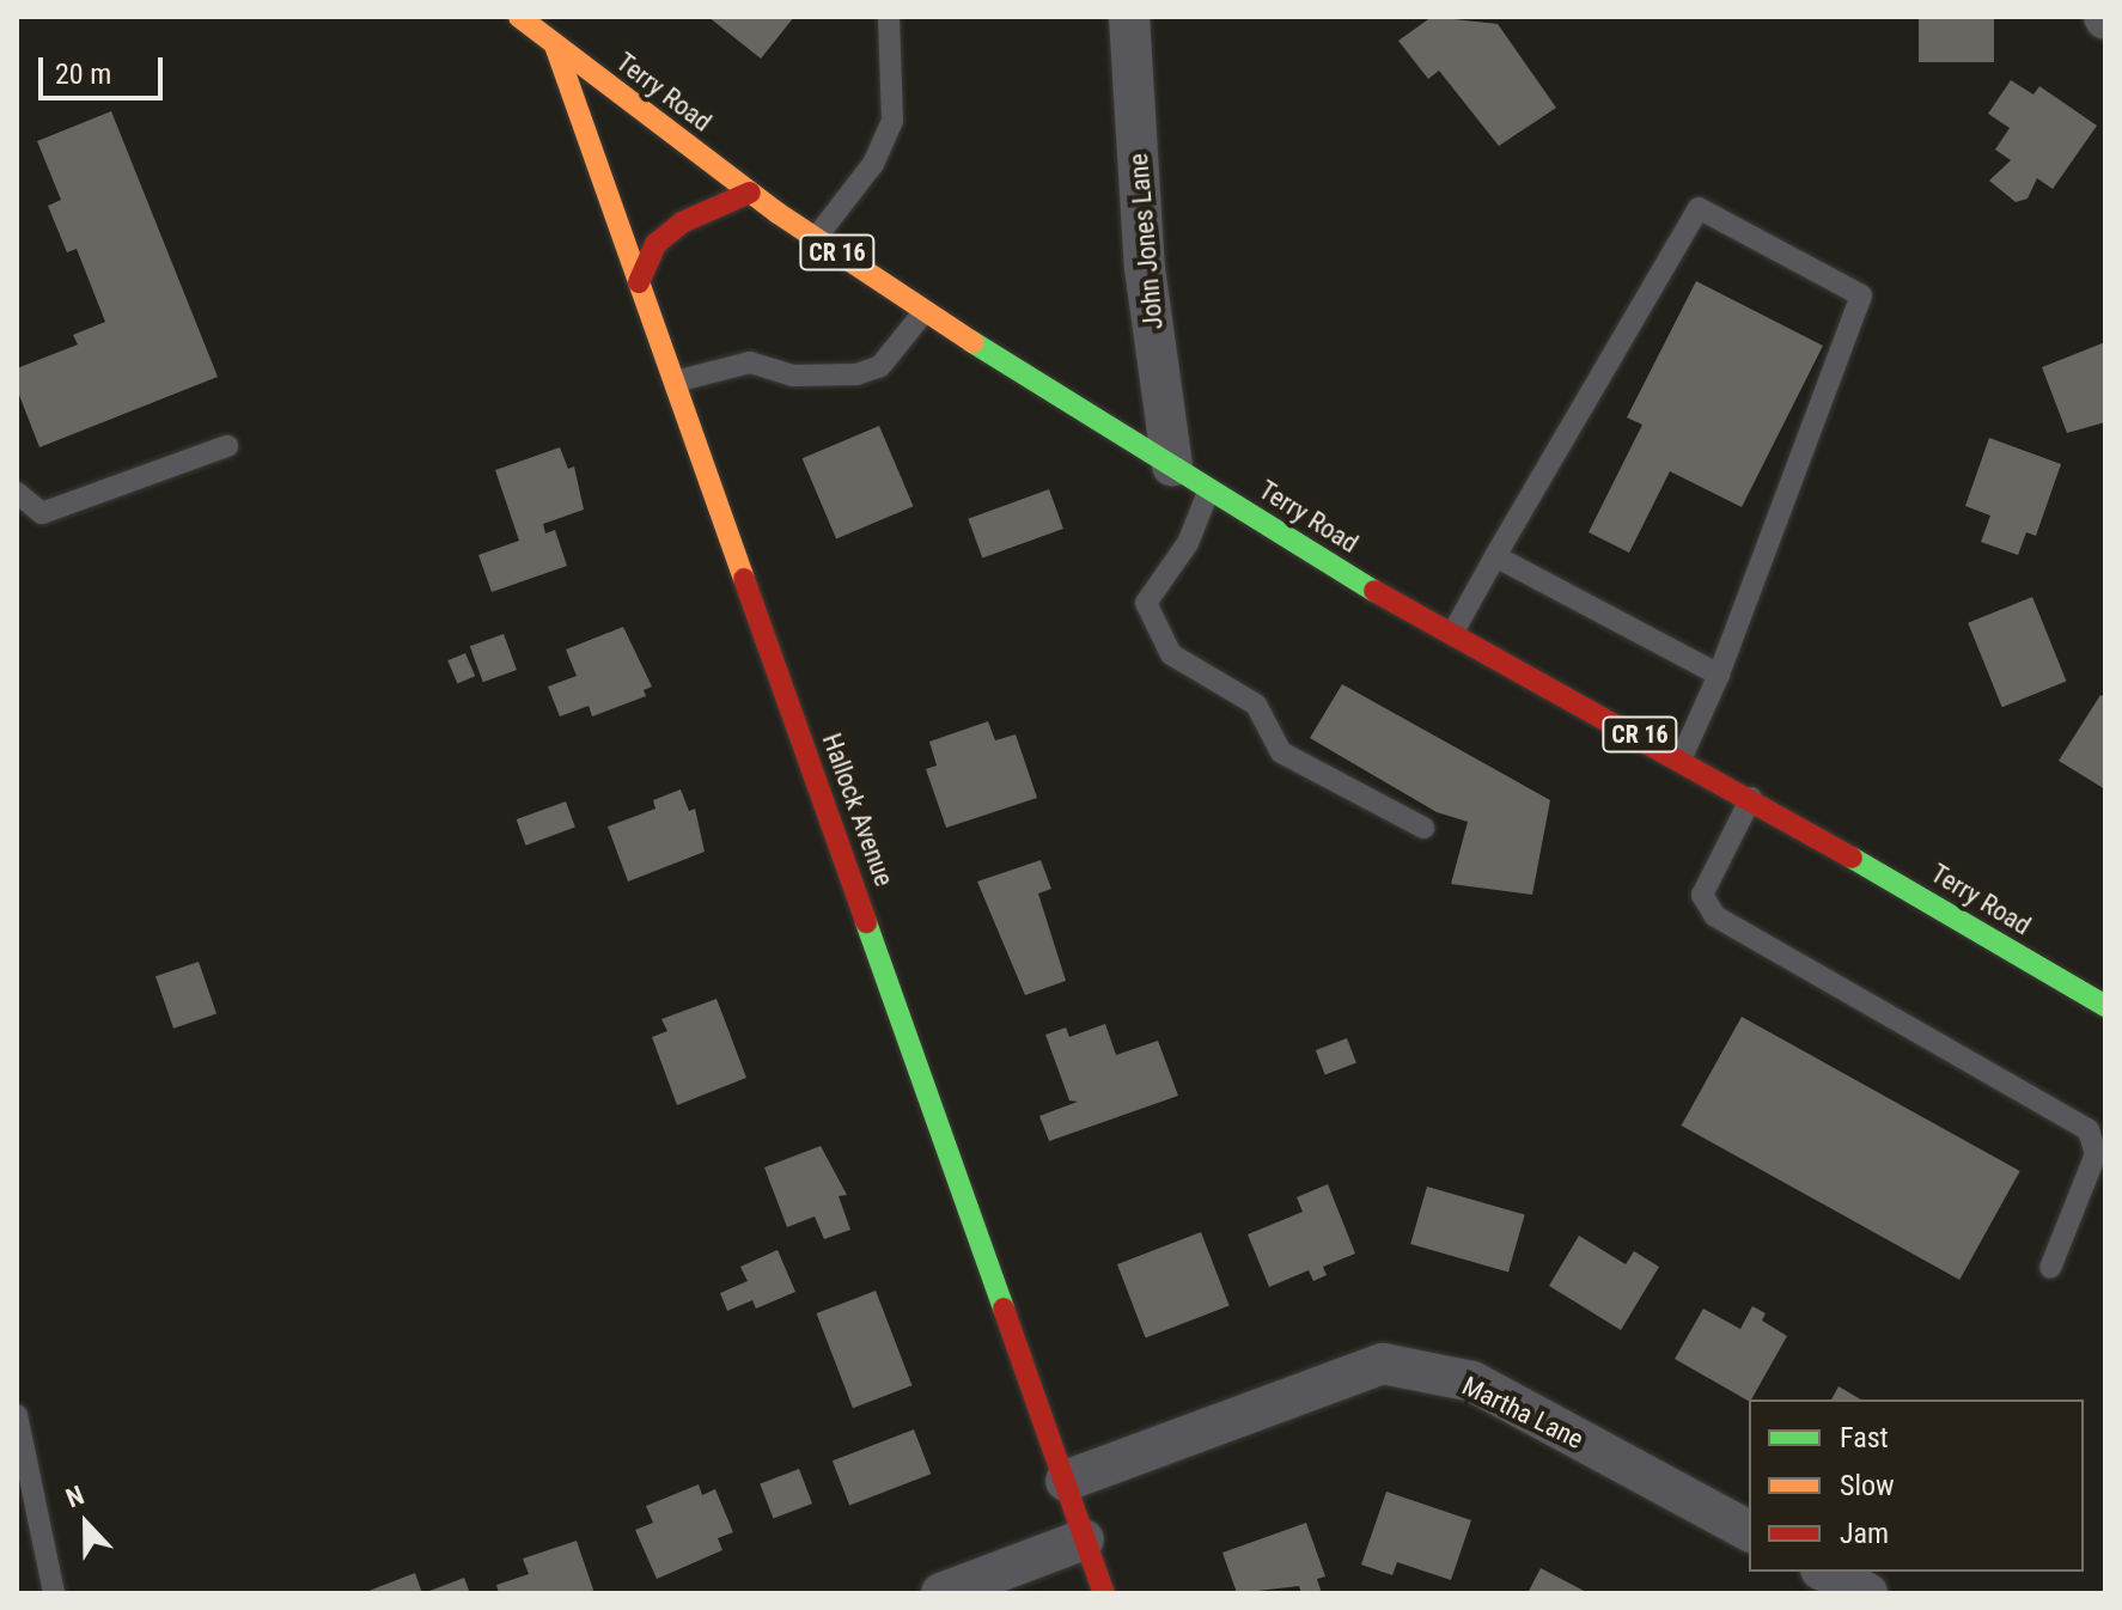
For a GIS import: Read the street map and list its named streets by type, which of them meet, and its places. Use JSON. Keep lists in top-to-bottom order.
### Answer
{
  "streets": {
    "main road": ["Terry Road", "CR 16", "Hallock Avenue"],
    "street": ["John Jones Lane", "Martha Lane"]
  },
  "crossings": [
    ["Terry Road", "John Jones Lane"],
    ["Terry Road", "Hallock Avenue"],
    ["Hallock Avenue", "Martha Lane"]
  ],
  "legend": ["Fast", "Slow", "Jam"],
  "scale_bar": "20 m",
  "north": "top"
}
